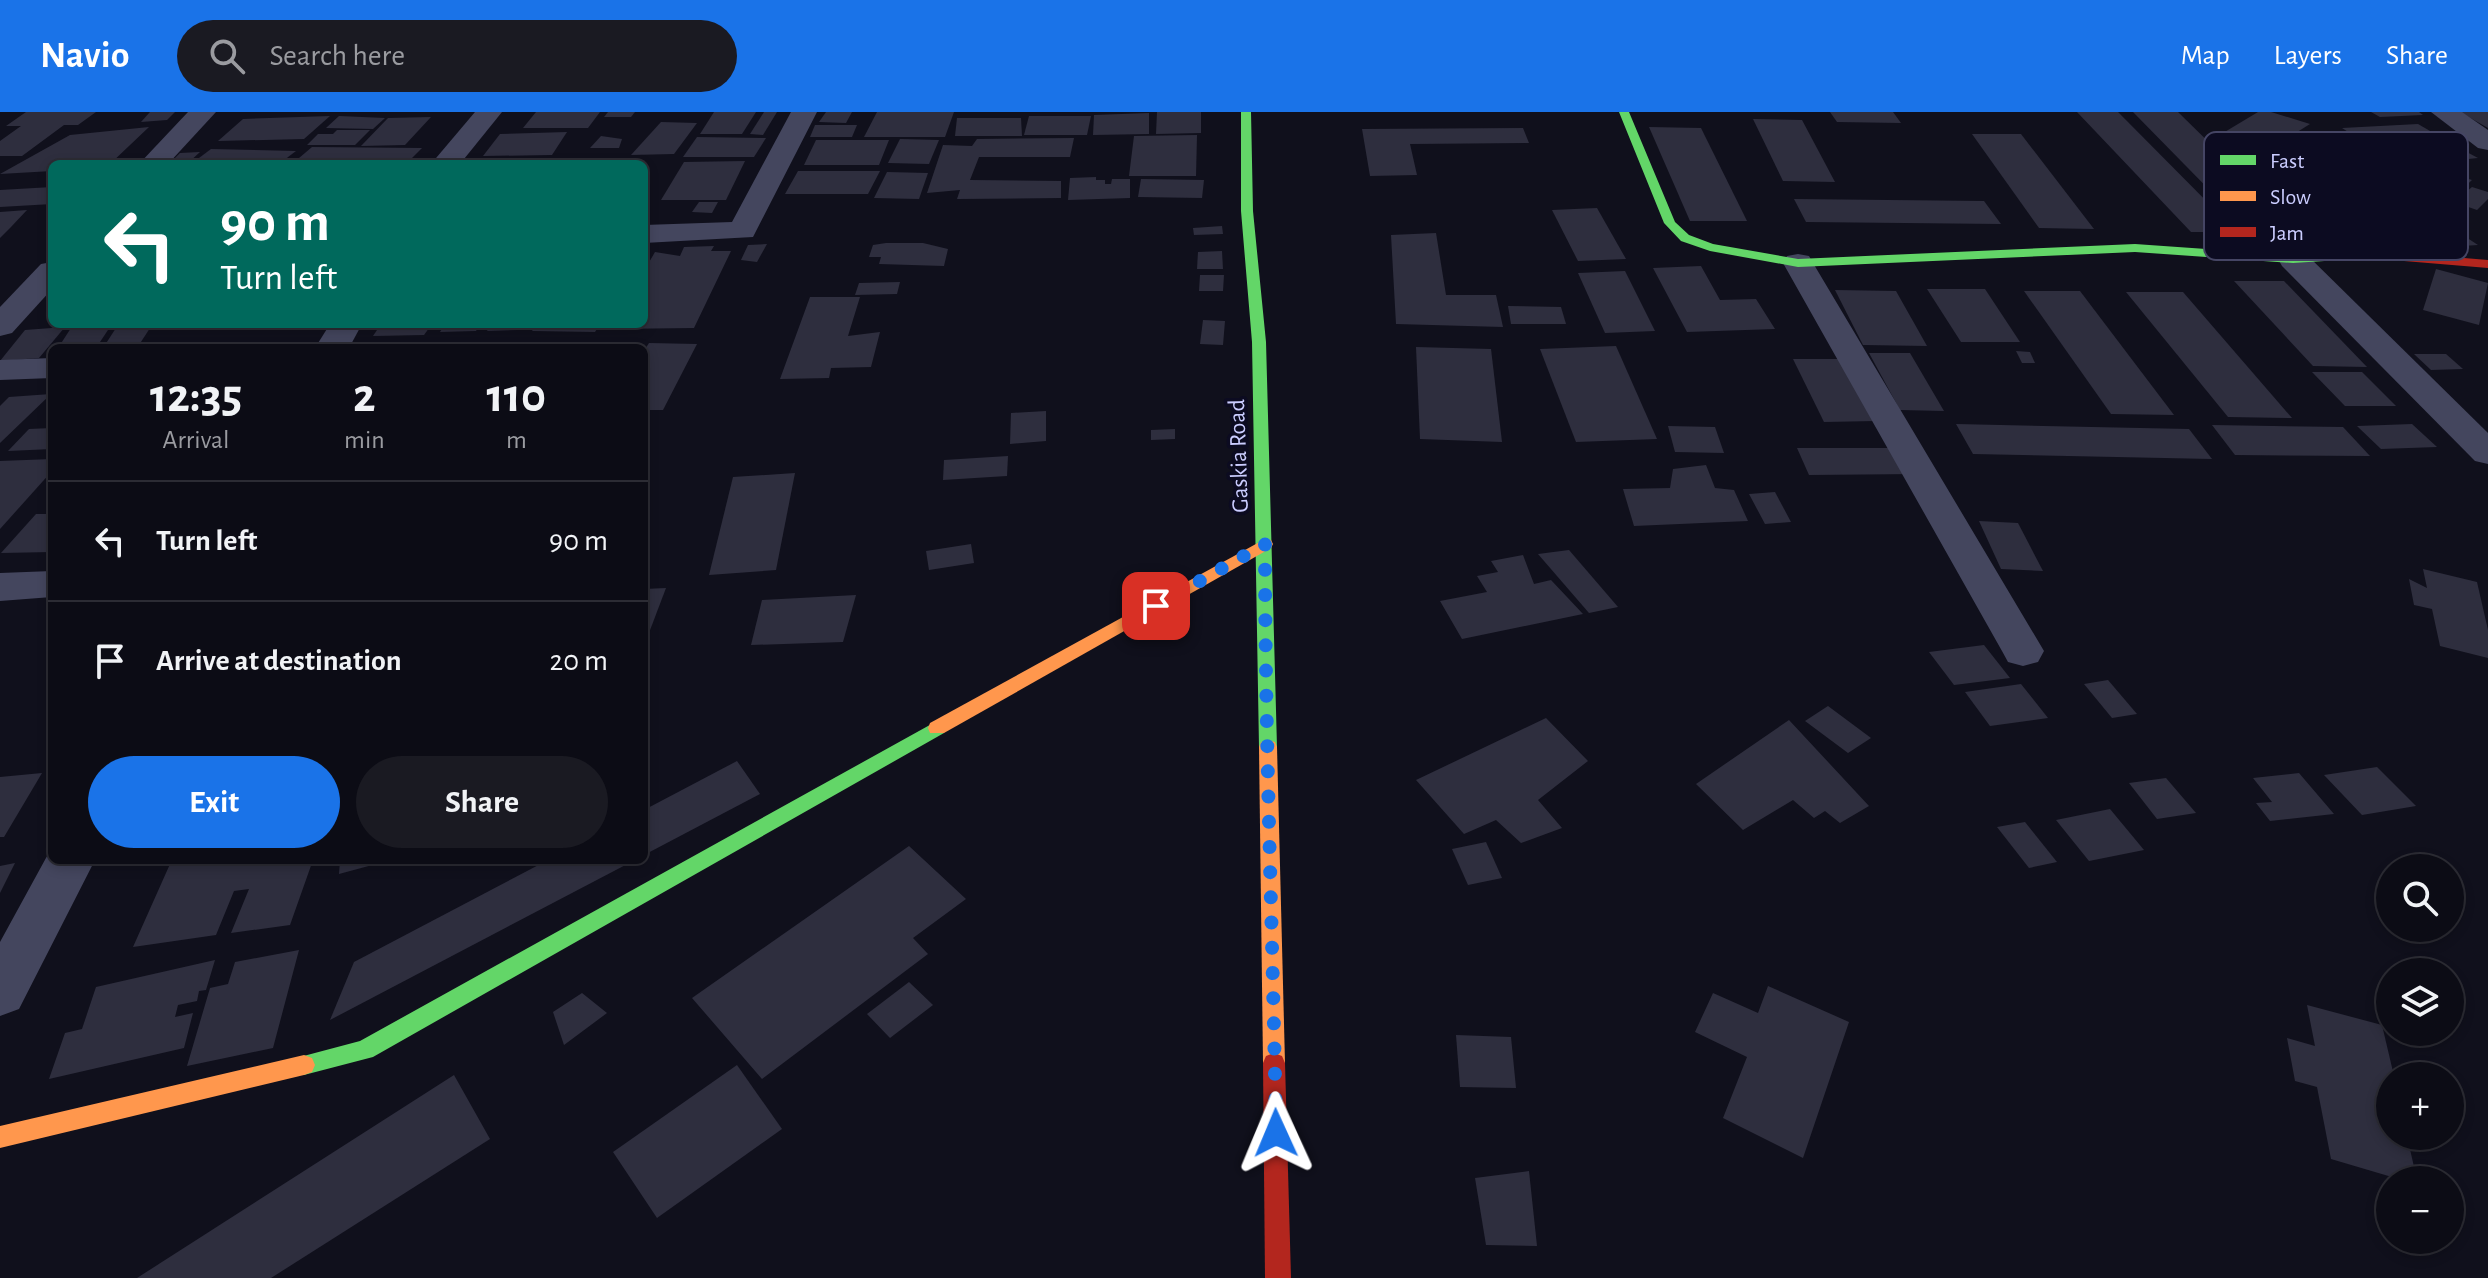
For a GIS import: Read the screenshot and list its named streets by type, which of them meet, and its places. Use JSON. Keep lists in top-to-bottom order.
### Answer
{
  "streets": {
    "street": ["Gaskia Road"]
  },
  "legend": ["Fast", "Slow", "Jam"],
  "page": {
    "header": "Navio",
    "search": "Search here",
    "nav": ["Map", "Layers", "Share"],
    "turn": ["90 m", "Turn left"],
    "eta": [
      "12:35",
      "Arrival",
      "2",
      "min",
      "110",
      "m"
    ],
    "list": [
      {
        "name": "Turn left",
        "value": "90 m"
      },
      {
        "name": "Arrive at destination",
        "value": "20 m"
      }
    ],
    "buttons": ["Exit", "Share"],
    "map_buttons": ["+", "−"]
  }
}
